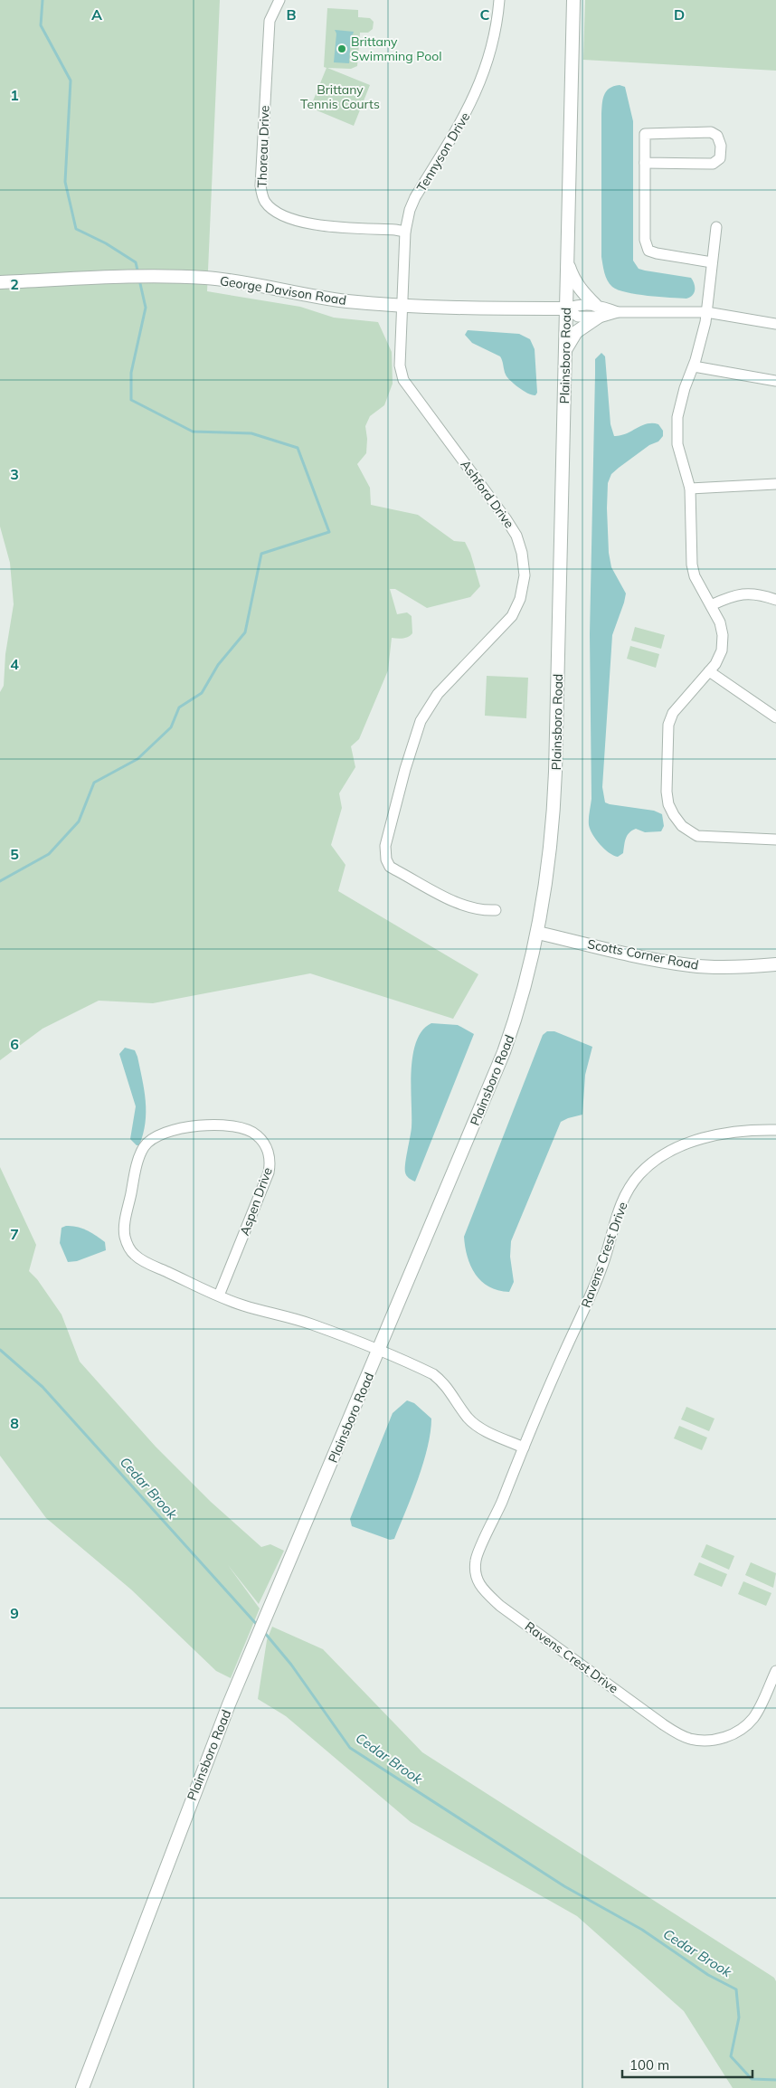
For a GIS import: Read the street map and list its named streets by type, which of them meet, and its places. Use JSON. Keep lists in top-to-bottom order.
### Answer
{
  "streets": {
    "street": [
      "Thoreau Drive",
      "Tennyson Drive",
      "George Davison Road",
      "Plainsboro Road",
      "Ashford Drive",
      "Scotts Corner Road",
      "Aspen Drive",
      "Ravens Crest Drive"
    ]
  },
  "crossings": [
    ["Thoreau Drive", "Tennyson Drive"],
    ["Tennyson Drive", "George Davison Road"],
    ["Tennyson Drive", "Ashford Drive"],
    ["George Davison Road", "Plainsboro Road"],
    ["George Davison Road", "Ashford Drive"],
    ["Plainsboro Road", "Scotts Corner Road"],
    ["Plainsboro Road", "Aspen Drive"]
  ],
  "water": ["Cedar Brook"],
  "parks": ["Brittany Tennis Courts"],
  "places": ["Brittany Swimming Pool"],
  "scale_bar": "100 m",
  "grid": {
    "columns": [
      "A",
      "B",
      "C",
      "D"
    ],
    "rows": [
      "1",
      "2",
      "3",
      "4",
      "5",
      "6",
      "7",
      "8",
      "9"
    ]
  }
}
